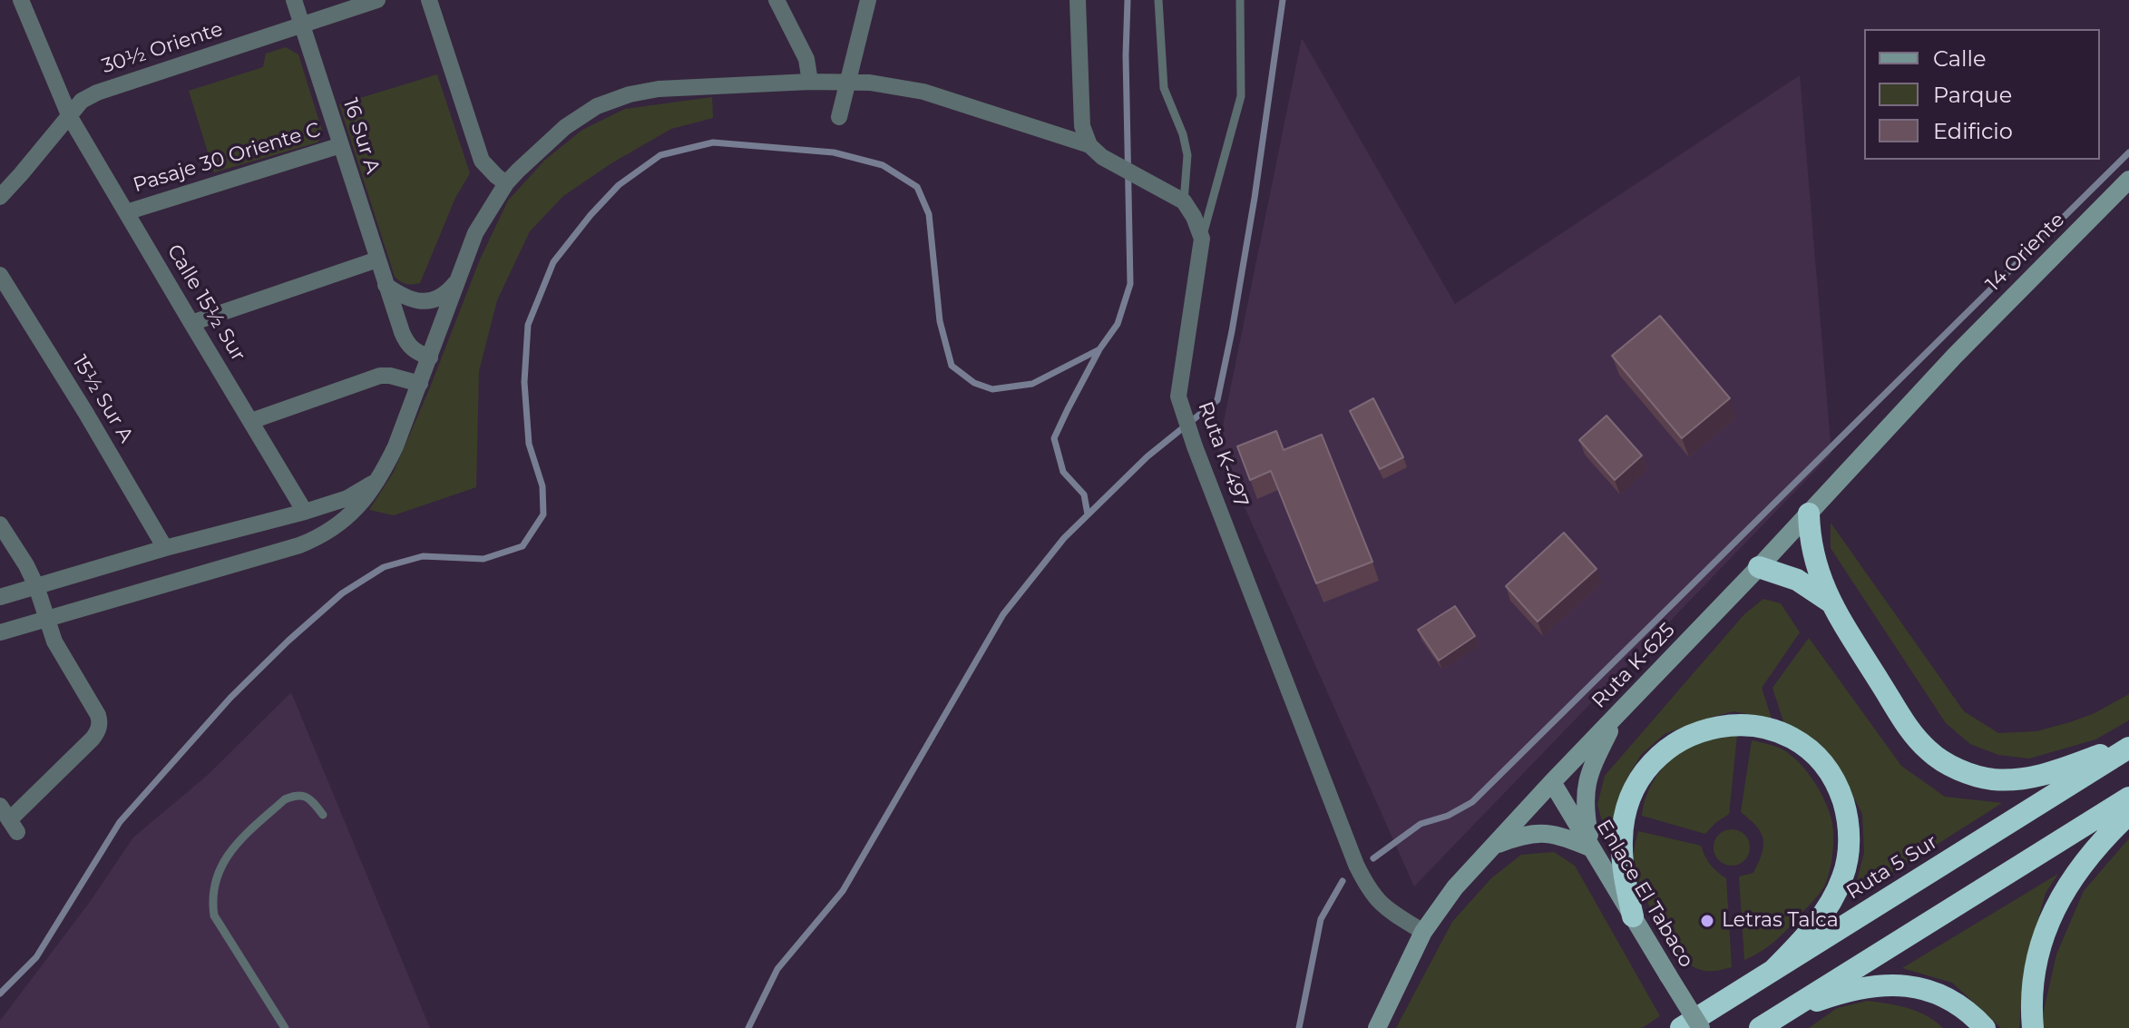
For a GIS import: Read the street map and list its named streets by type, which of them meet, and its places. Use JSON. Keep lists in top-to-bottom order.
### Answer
{
  "streets": {
    "highway": ["Ruta 5 Sur"],
    "main road": ["14 Oriente", "Ruta K-625", "Enlace El Tabaco"],
    "street": [
      "30½ Oriente",
      "16 Sur A",
      "Pasaje 30 Oriente C",
      "Calle 15½ Sur",
      "15½ Sur A",
      "Ruta K-497"
    ]
  },
  "crossings": [
    ["30½ Oriente", "16 Sur A"],
    ["30½ Oriente", "Calle 15½ Sur"],
    ["16 Sur A", "Pasaje 30 Oriente C"],
    ["Pasaje 30 Oriente C", "Calle 15½ Sur"],
    ["14 Oriente", "Ruta K-625"],
    ["Ruta K-497", "Ruta K-625"],
    ["Ruta K-625", "Enlace El Tabaco"]
  ],
  "places": ["Letras Talca"],
  "legend": ["Calle", "Parque", "Edificio"]
}
